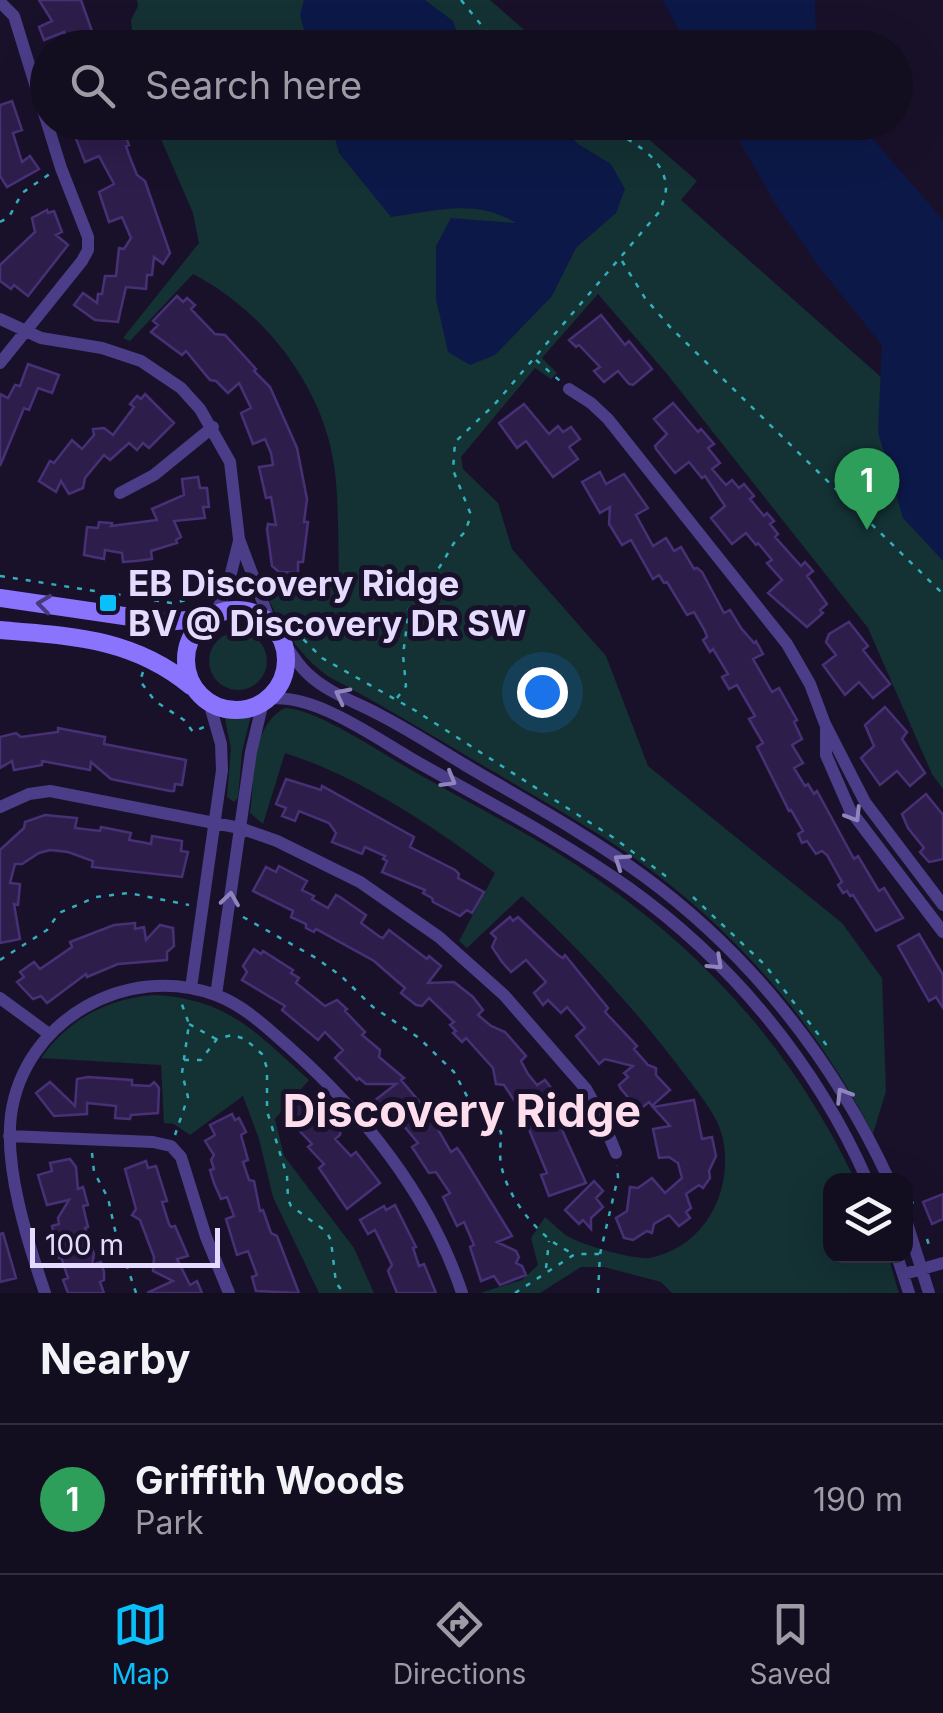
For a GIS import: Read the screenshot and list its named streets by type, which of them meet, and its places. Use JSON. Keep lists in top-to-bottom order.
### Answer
{
  "districts": ["Discovery Ridge"],
  "places": {
    "transit": ["EB Discovery Ridge BV @ Discovery DR SW"]
  },
  "scale_bar": "100 m",
  "page": {
    "search": "Search here",
    "pins": "1",
    "scale": "100 m",
    "heading": "Nearby",
    "list": [
      {
        "mark": "1",
        "name": "Griffith Woods",
        "note": "Park",
        "value": "190 m"
      }
    ],
    "nav": ["Map", "Directions", "Saved"]
  }
}
